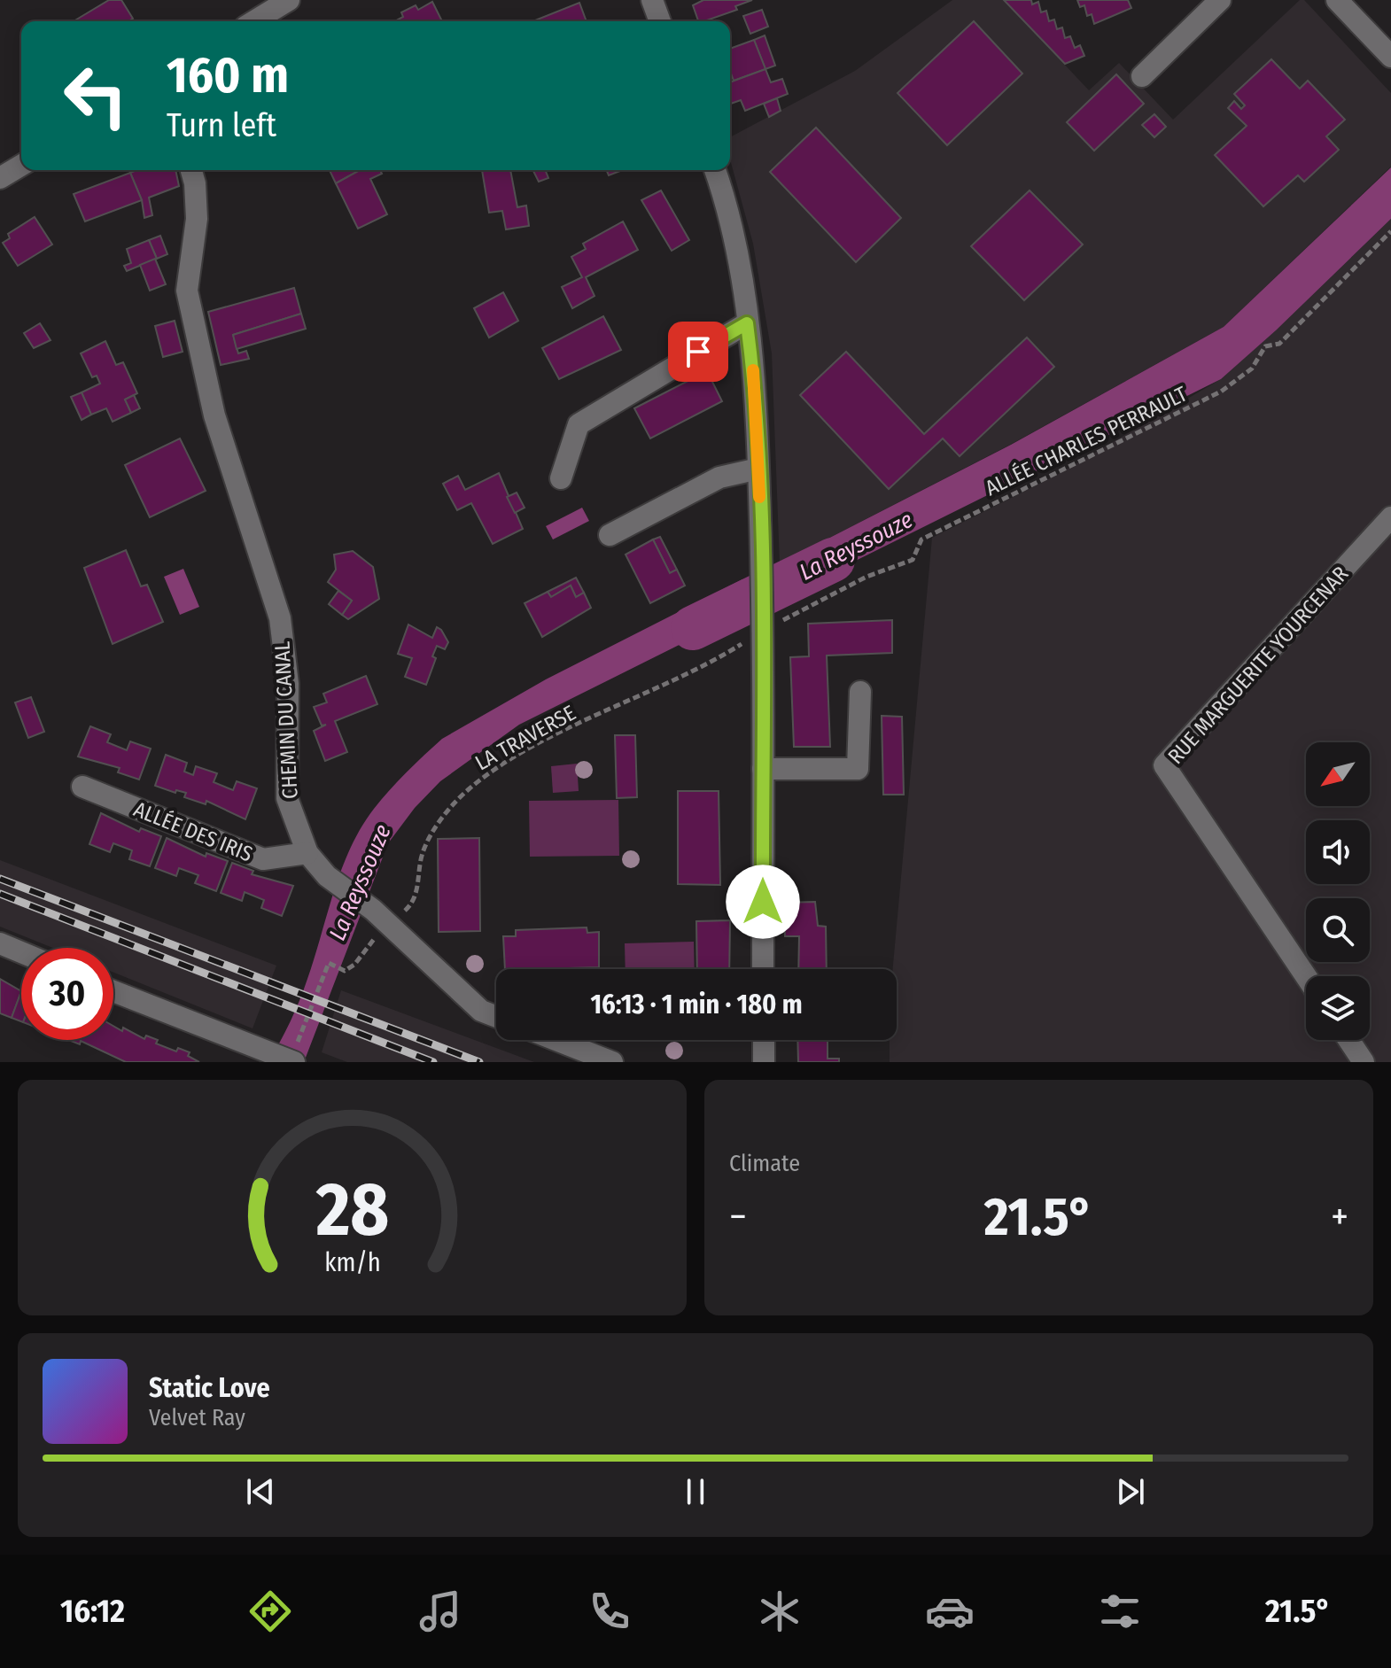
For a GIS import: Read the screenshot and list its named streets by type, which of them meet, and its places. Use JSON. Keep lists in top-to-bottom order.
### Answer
{
  "streets": {
    "street": ["RUE MARGUERITE YOURCENAR", "CHEMIN DU CANAL", "ALLÉE DES IRIS"],
    "path": ["ALLÉE CHARLES PERRAULT", "LA TRAVERSE"]
  },
  "crossings": [
    ["ALLÉE CHARLES PERRAULT", "LA TRAVERSE"],
    ["CHEMIN DU CANAL", "LA TRAVERSE"],
    ["CHEMIN DU CANAL", "ALLÉE DES IRIS"]
  ],
  "water": ["La Reyssouze"],
  "north": "bottom left",
  "page": {
    "turn": ["160 m", "Turn left"],
    "limit": "30",
    "trip": "16:13 · 1 min · 180 m",
    "tile": "Climate",
    "heat": ["−", "21.5°", "+"],
    "song": ["Static Love", "Velvet Ray"],
    "tabs": ["16:12", "21.5°"],
    "gauge": ["28", "km/h"]
  }
}
